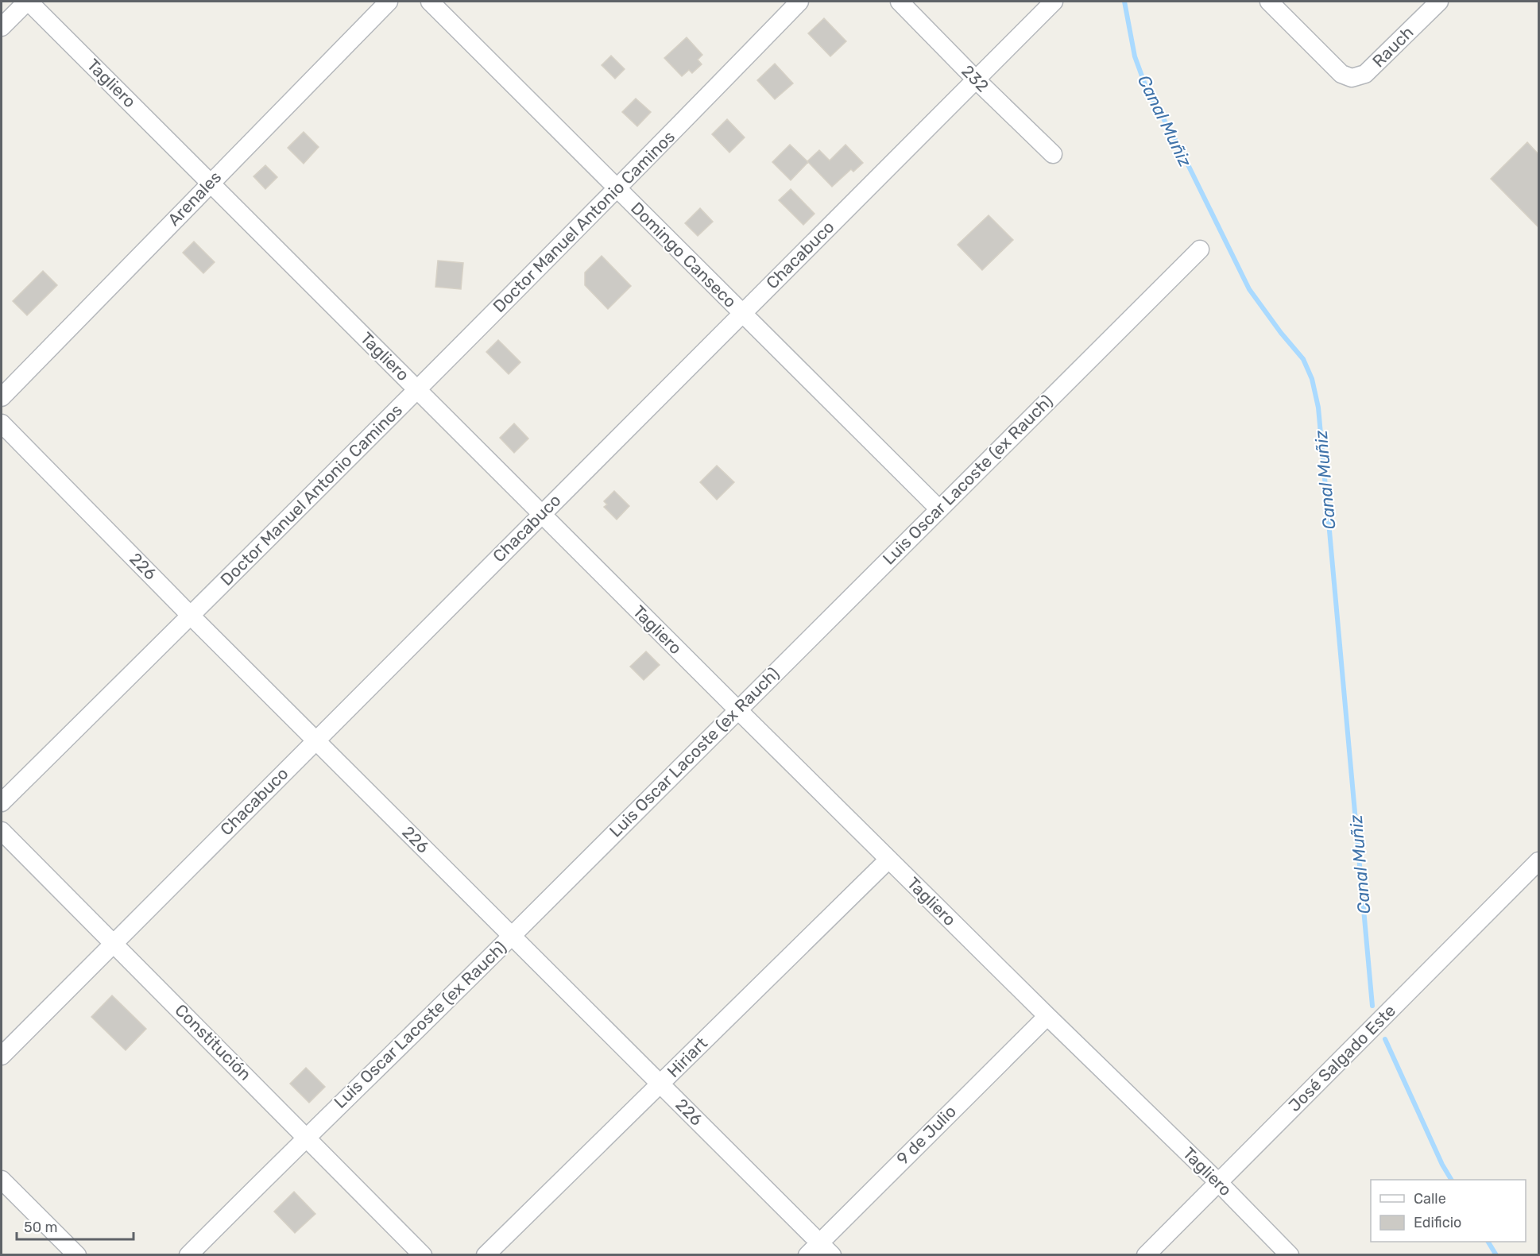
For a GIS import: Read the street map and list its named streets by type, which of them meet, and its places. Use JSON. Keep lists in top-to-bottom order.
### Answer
{
  "streets": {
    "street": [
      "Rauch",
      "232",
      "Tagliero",
      "Arenales",
      "Doctor Manuel Antonio Caminos",
      "Domingo Canseco",
      "Chacabuco",
      "Luis Oscar Lacoste (ex Rauch)",
      "226",
      "Constitución",
      "Hiriart",
      "José Salgado Este",
      "9 de Julio"
    ]
  },
  "crossings": [
    ["232", "Chacabuco"],
    ["Tagliero", "Arenales"],
    ["Tagliero", "Doctor Manuel Antonio Caminos"],
    ["Tagliero", "Chacabuco"],
    ["Tagliero", "Luis Oscar Lacoste (ex Rauch)"],
    ["Tagliero", "Hiriart"],
    ["Tagliero", "José Salgado Este"],
    ["Tagliero", "9 de Julio"],
    ["Doctor Manuel Antonio Caminos", "Domingo Canseco"],
    ["Doctor Manuel Antonio Caminos", "226"],
    ["Domingo Canseco", "Chacabuco"],
    ["Domingo Canseco", "Luis Oscar Lacoste (ex Rauch)"],
    ["Chacabuco", "226"],
    ["Chacabuco", "Constitución"],
    ["Luis Oscar Lacoste (ex Rauch)", "226"],
    ["Luis Oscar Lacoste (ex Rauch)", "Constitución"],
    ["226", "Hiriart"],
    ["226", "9 de Julio"]
  ],
  "water": ["Canal Muñiz"],
  "legend": ["Calle", "Edificio"],
  "scale_bar": "50 m"
}
